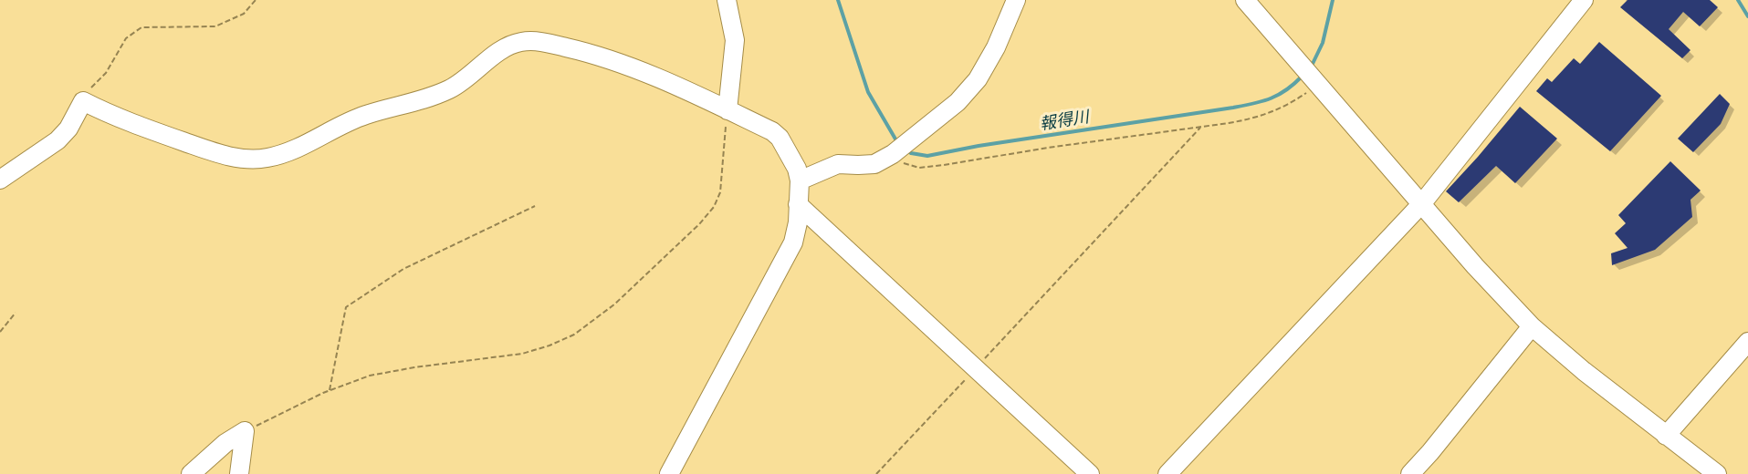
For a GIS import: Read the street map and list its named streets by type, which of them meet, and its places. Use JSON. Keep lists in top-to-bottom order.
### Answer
{
  "water": ["報得川"]
}
